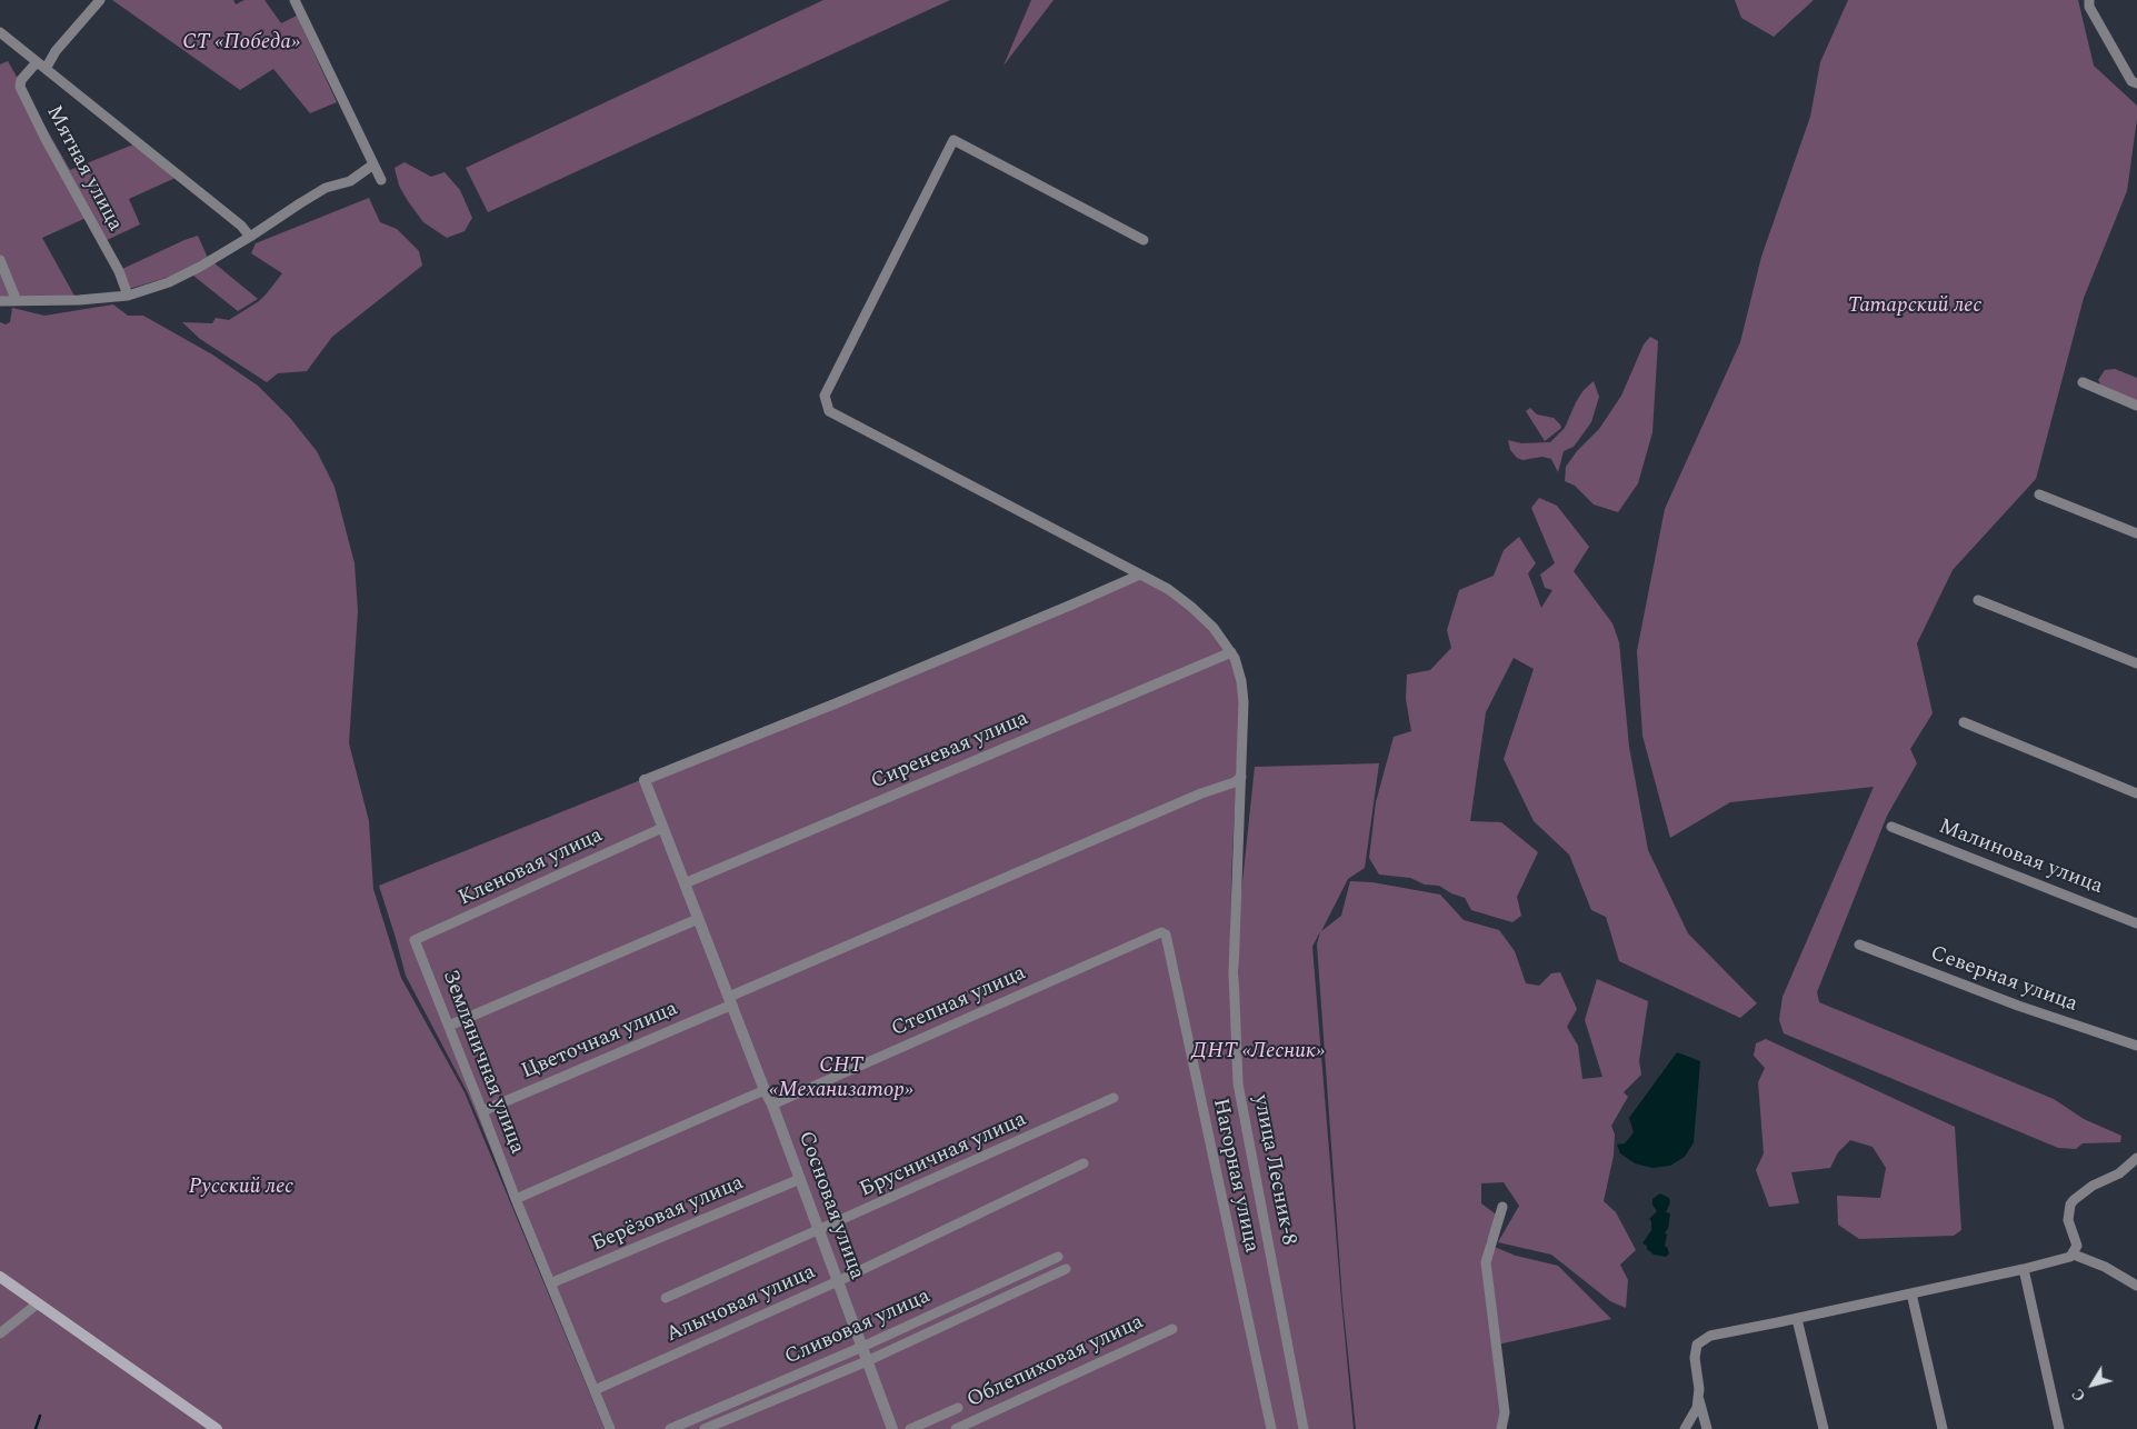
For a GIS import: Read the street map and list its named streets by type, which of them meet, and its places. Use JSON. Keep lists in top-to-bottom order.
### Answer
{
  "streets": {
    "street": [
      "Мятная улица",
      "Сиреневая улица",
      "Малиновая улица",
      "Кленовая улица",
      "Северная улица",
      "Степная улица",
      "Цветочная улица",
      "Земляничная улица",
      "Брусничная улица",
      "улица Лесник-8",
      "Нагорная улица",
      "Сосновая улица",
      "Берёзовая улица",
      "Алычовая улица",
      "Сливовая улица",
      "Облепиховая улица"
    ]
  },
  "crossings": [
    ["Сиреневая улица", "улица Лесник-8"],
    ["Сиреневая улица", "Сосновая улица"],
    ["Кленовая улица", "Земляничная улица"],
    ["Кленовая улица", "Сосновая улица"],
    ["Степная улица", "Нагорная улица"],
    ["Степная улица", "Сосновая улица"],
    ["Цветочная улица", "Земляничная улица"],
    ["Цветочная улица", "улица Лесник-8"],
    ["Цветочная улица", "Сосновая улица"],
    ["Земляничная улица", "Берёзовая улица"],
    ["Земляничная улица", "Алычовая улица"],
    ["Брусничная улица", "Сосновая улица"],
    ["Сосновая улица", "Берёзовая улица"],
    ["Сосновая улица", "Алычовая улица"],
    ["Сосновая улица", "Сливовая улица"]
  ],
  "parks": [
    "СТ «Победа»",
    "Татарский лес",
    "ДНТ «Лесник»",
    "СНТ «Механизатор»",
    "Русский лес"
  ],
  "north": "bottom left"
}
